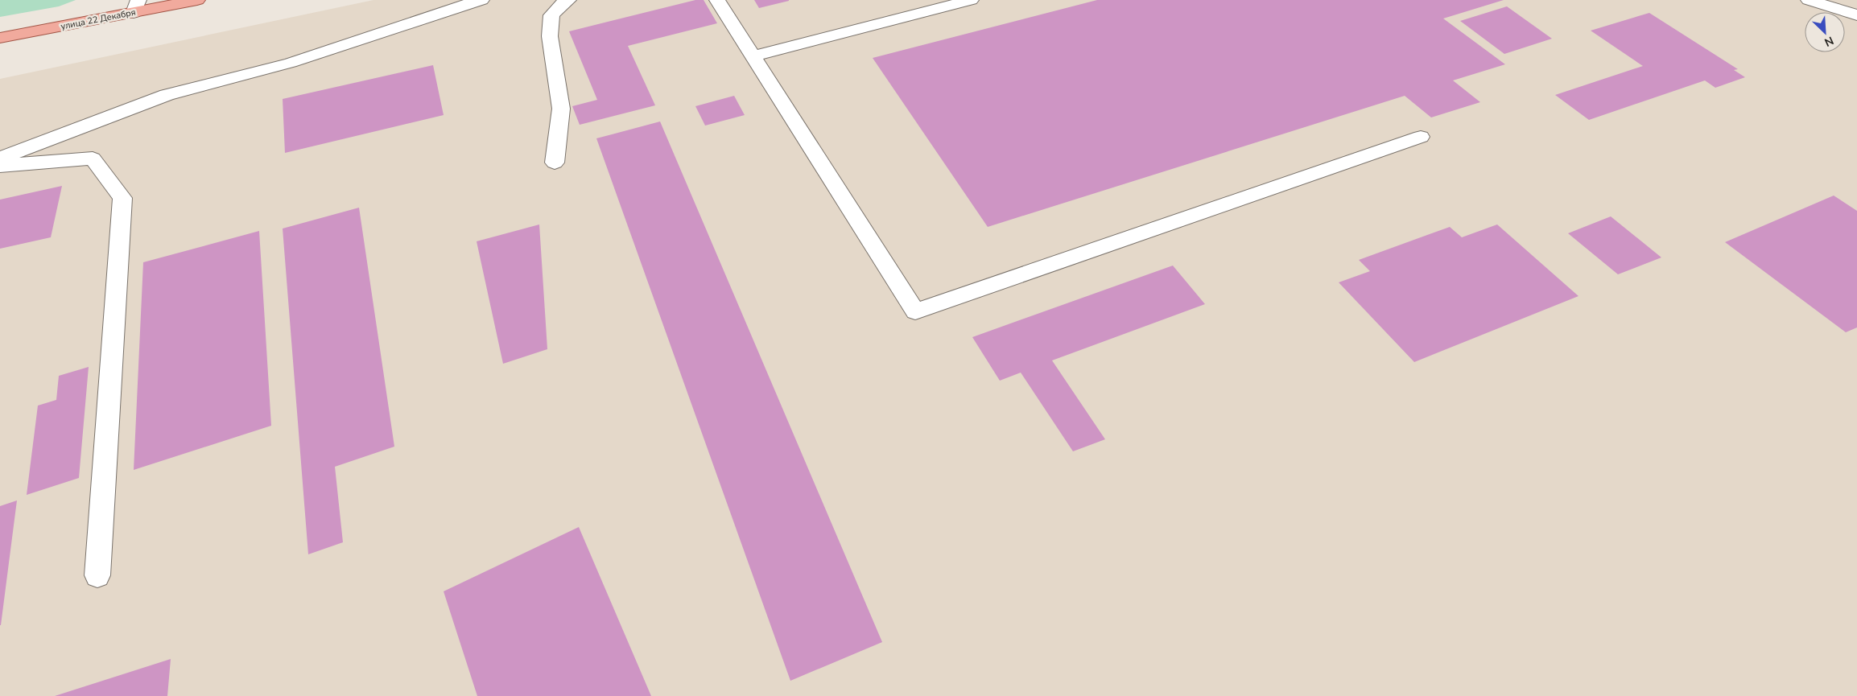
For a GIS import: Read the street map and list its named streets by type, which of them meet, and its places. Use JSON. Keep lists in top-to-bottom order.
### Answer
{
  "streets": {
    "main road": ["улица 22 Декабря"]
  },
  "north": "bottom right"
}
